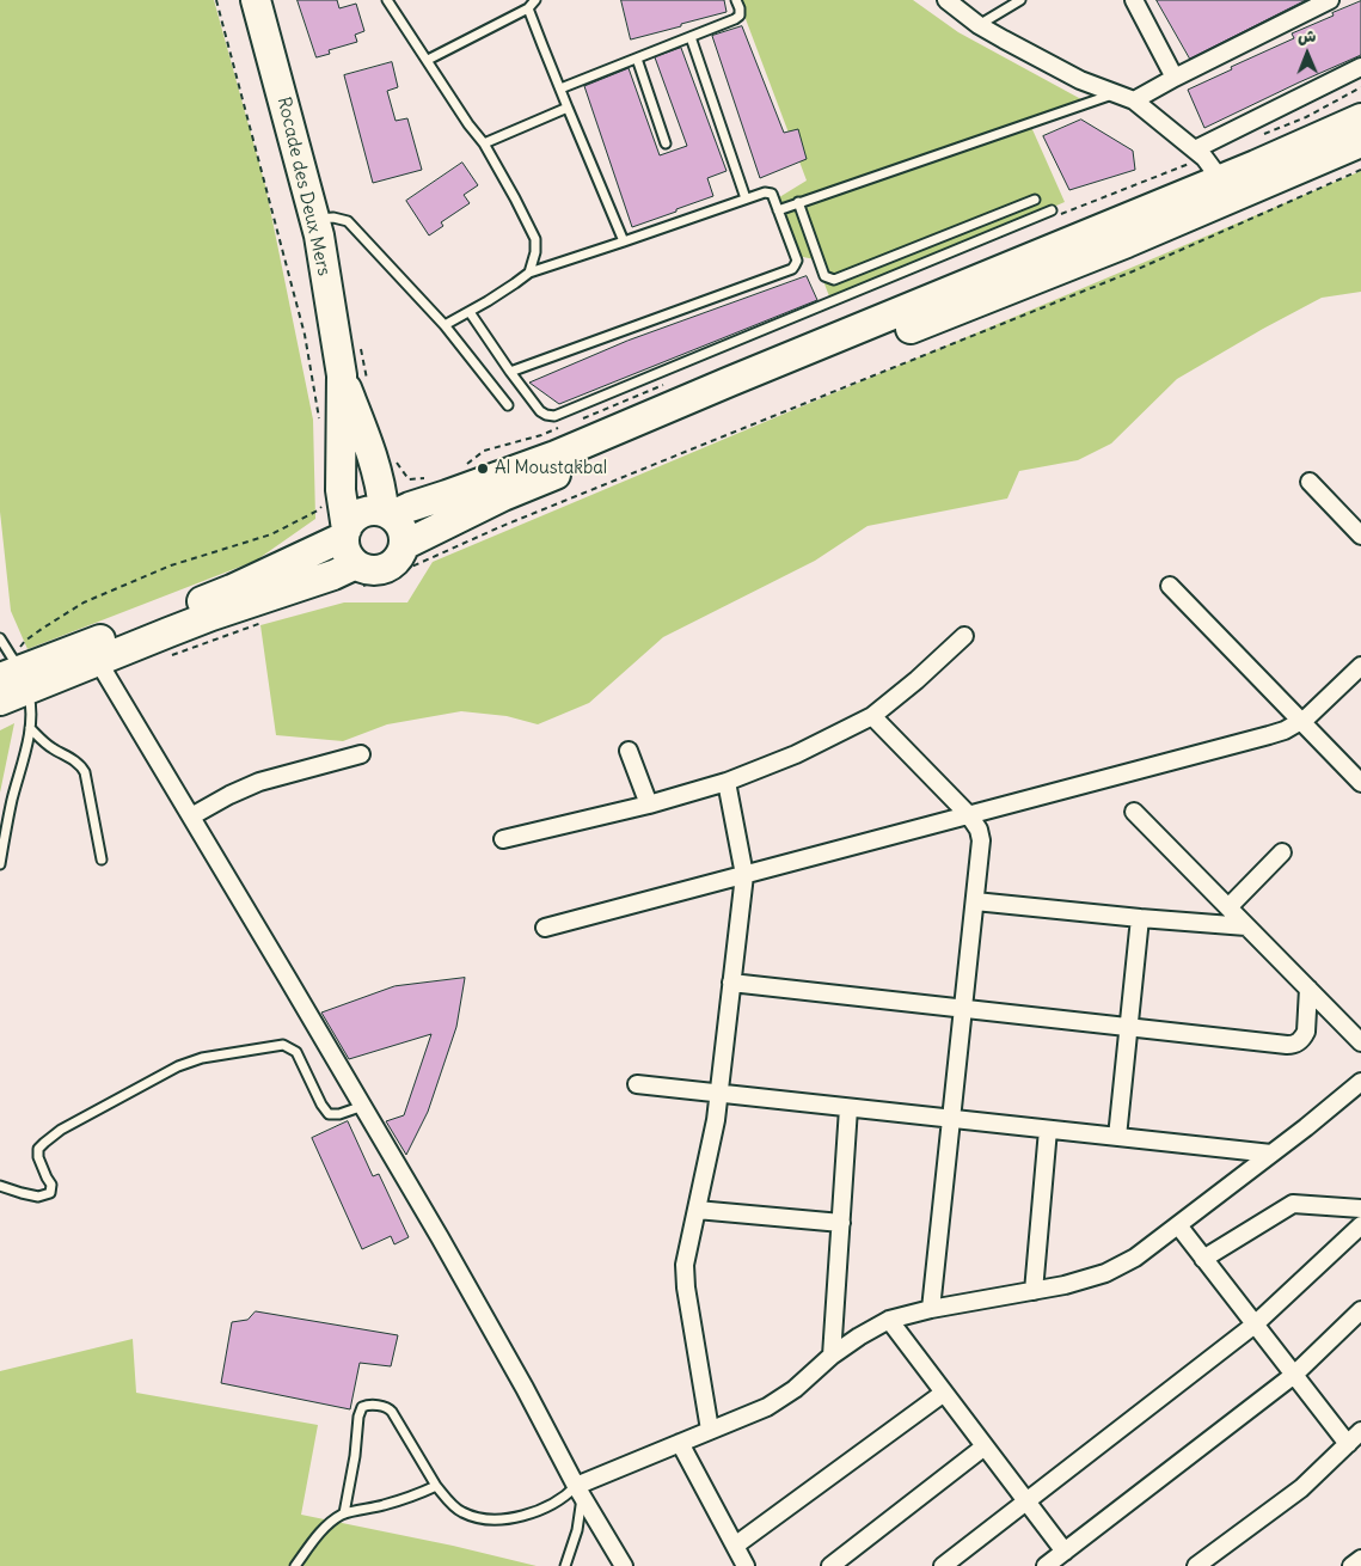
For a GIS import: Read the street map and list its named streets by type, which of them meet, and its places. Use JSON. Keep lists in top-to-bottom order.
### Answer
{
  "streets": {
    "highway": ["Rocade des Deux Mers"]
  },
  "places": ["Al Moustakbal"],
  "north": "top"
}
